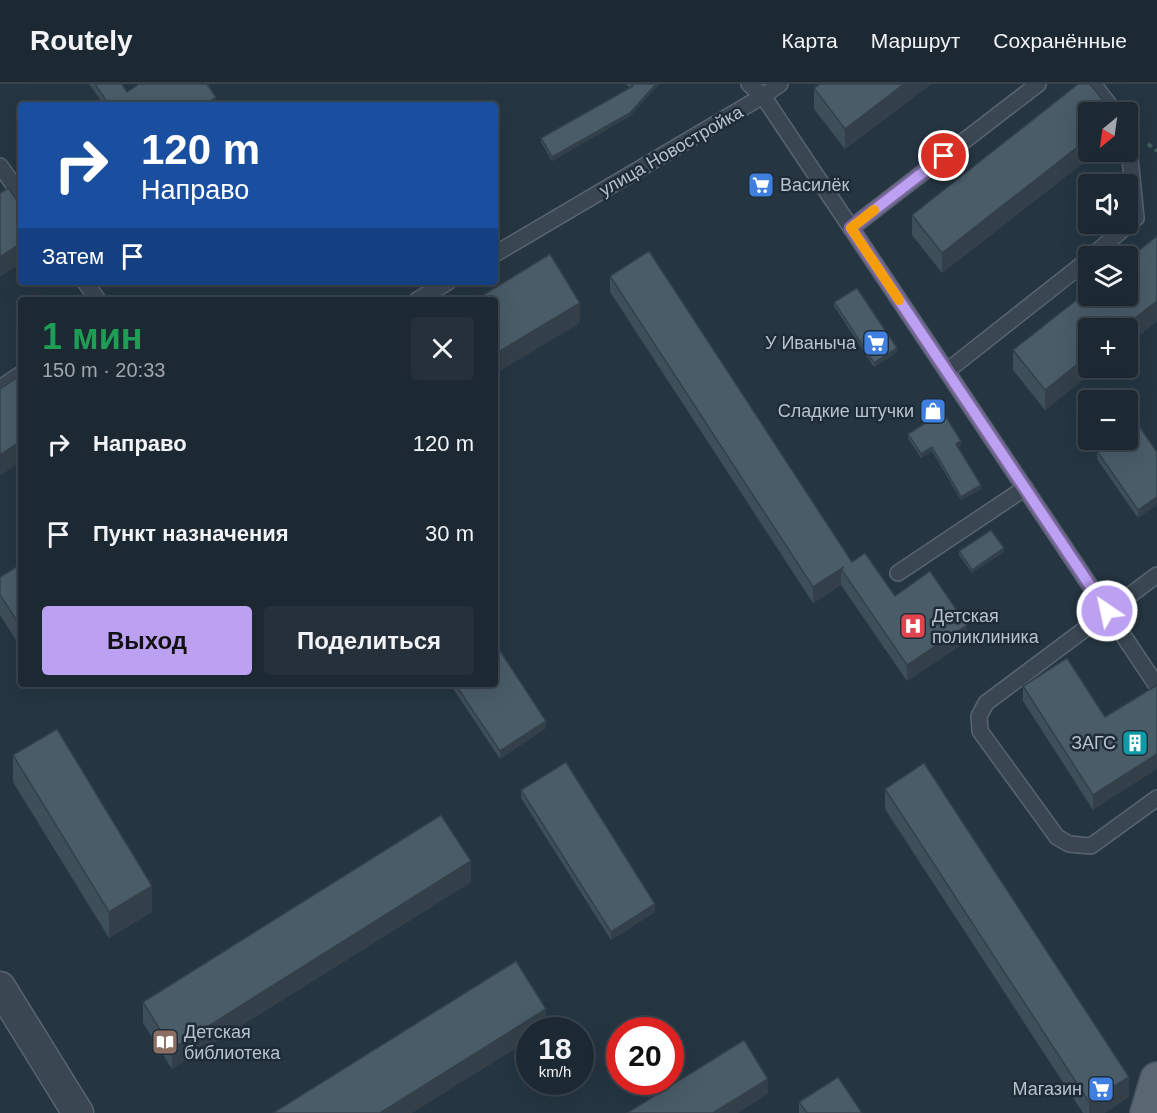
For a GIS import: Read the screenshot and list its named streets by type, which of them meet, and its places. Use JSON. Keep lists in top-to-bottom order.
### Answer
{
  "streets": {
    "lane": ["улица Новостройка"]
  },
  "places": {
    "supermarket": ["Василёк", "У Иваныча", "Магазин"],
    "shop": ["Сладкие штучки"],
    "hospital": ["Детская поликлиника"],
    "building": ["ЗАГС"],
    "library": ["Детская библиотека"]
  },
  "north": "bottom left",
  "page": {
    "header": "Routely",
    "nav": ["Карта", "Маршрут", "Сохранённые"],
    "map_buttons": ["+", "−"],
    "turn": ["120 m", "Направо"],
    "then": "Затем",
    "heading": ["1 мин", "150 m · 20:33"],
    "list": [
      {
        "name": "Направо",
        "value": "120 m"
      },
      {
        "name": "Пункт назначения",
        "value": "30 m"
      }
    ],
    "buttons": ["Выход", "Поделиться"],
    "speed": "18 km/h",
    "limit": "20"
  }
}
